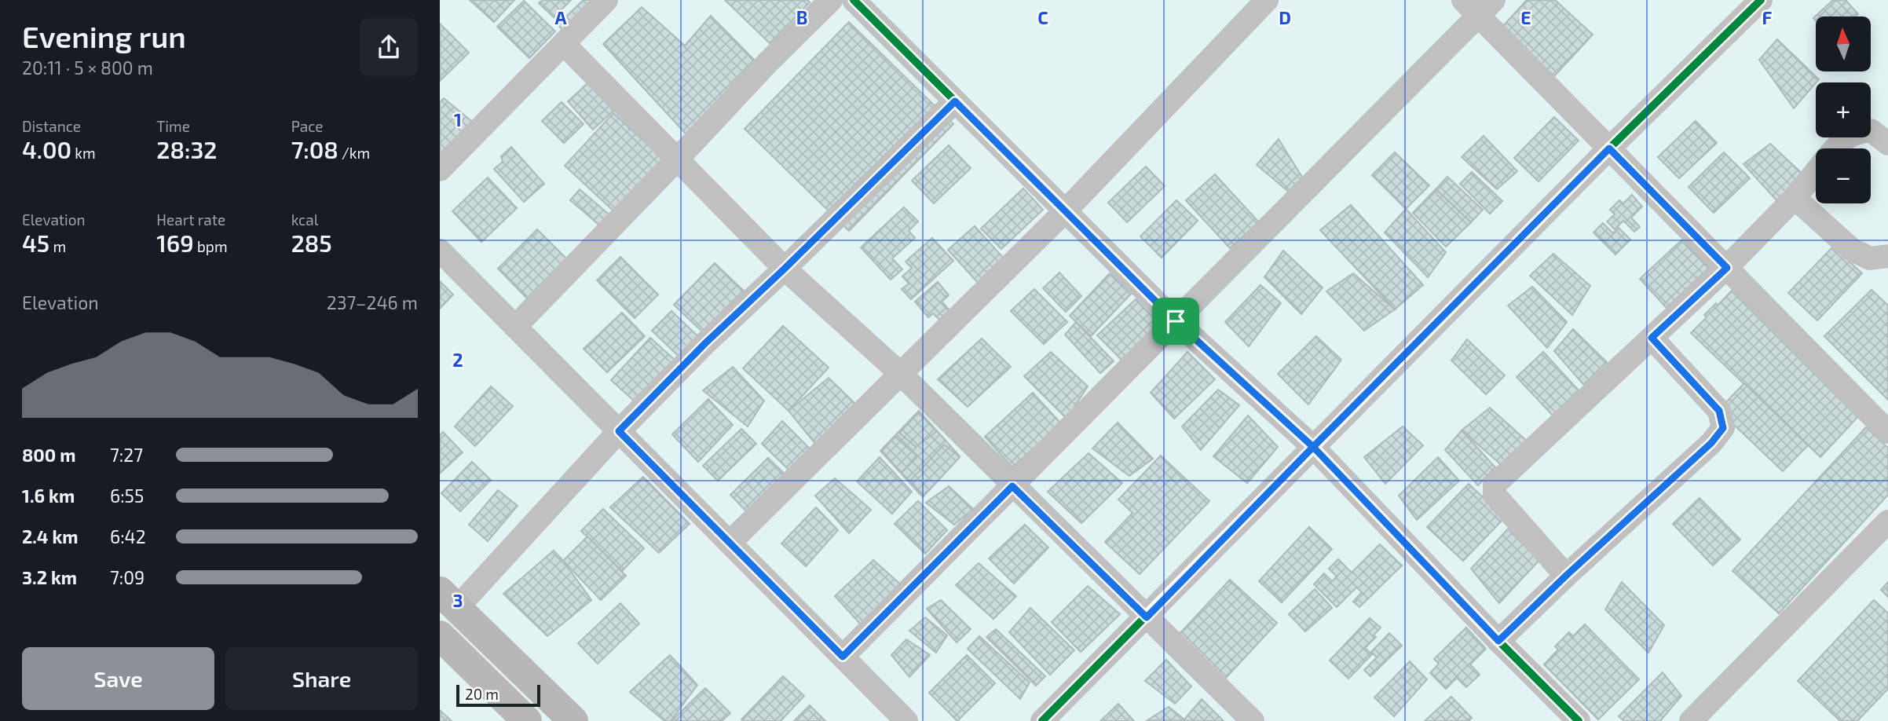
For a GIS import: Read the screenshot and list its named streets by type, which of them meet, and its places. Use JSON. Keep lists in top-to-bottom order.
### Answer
{
  "scale_bar": "20 m",
  "north": "top",
  "page": {
    "heading": ["Evening run", "20:11 · 5 × 800 m"],
    "map_buttons": ["+", "−"],
    "stats": [
      ["Distance", "4.00 km"],
      ["Time", "28:32"],
      ["Pace", "7:08 /km"],
      ["Elevation", "45 m"],
      ["Heart rate", "169 bpm"],
      ["kcal", "285"]
    ],
    "chart": ["Elevation", "237–246 m"],
    "list": [
      {
        "name": "800 m",
        "note": "7:27"
      },
      {
        "name": "1.6 km",
        "note": "6:55"
      },
      {
        "name": "2.4 km",
        "note": "6:42"
      },
      {
        "name": "3.2 km",
        "note": "7:09"
      }
    ],
    "buttons": ["Save", "Share"],
    "scale": "20 m"
  },
  "grid": {
    "columns": [
      "A",
      "B",
      "C",
      "D",
      "E",
      "F"
    ],
    "rows": ["1", "2", "3"]
  }
}
